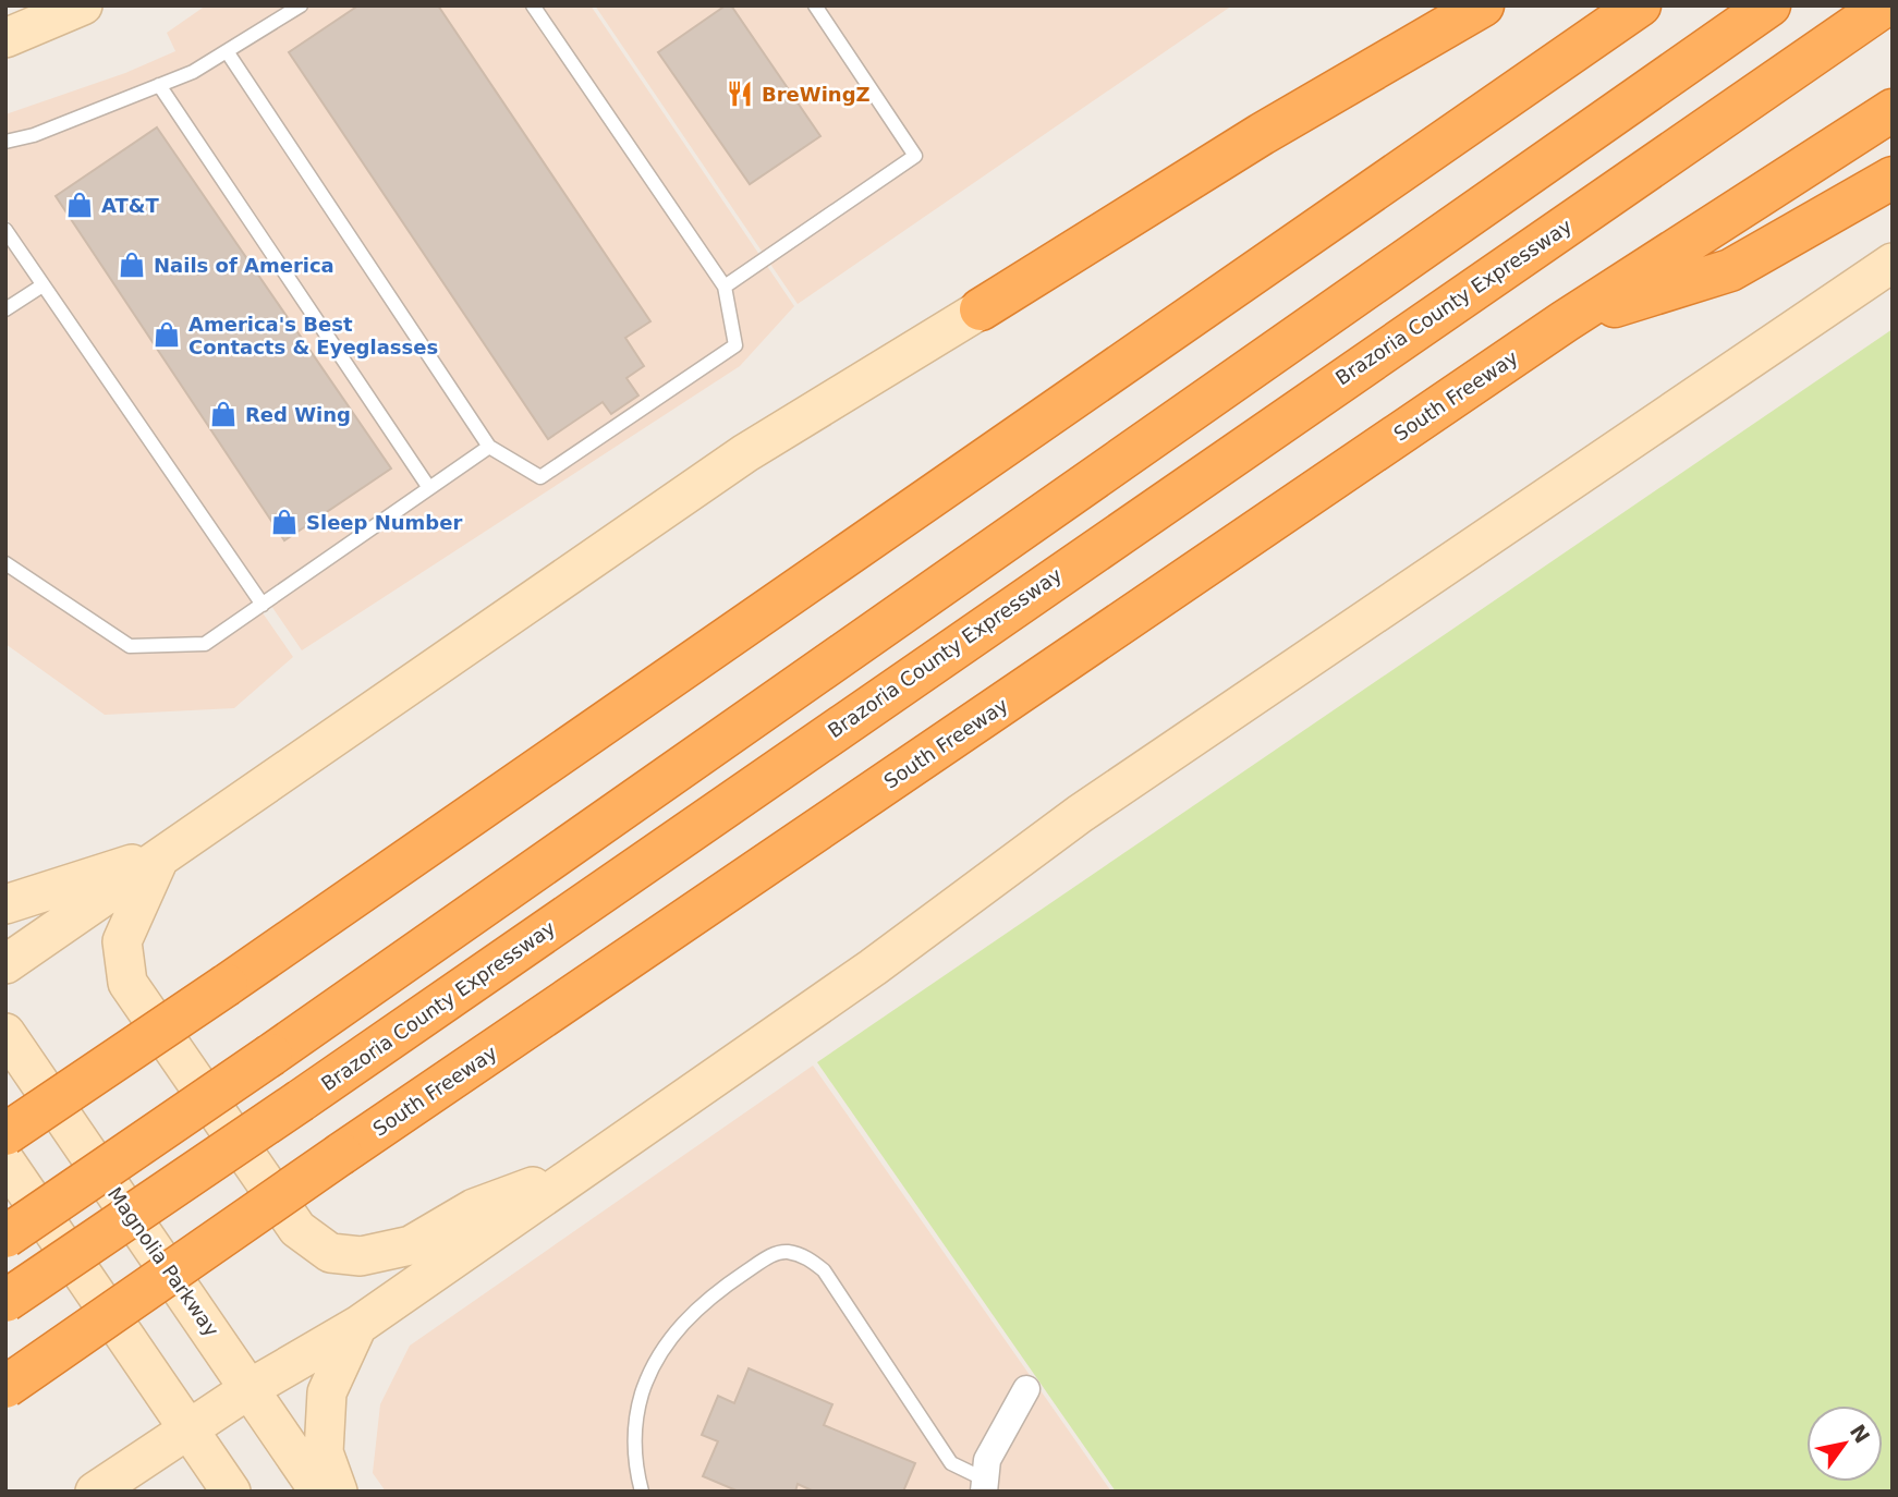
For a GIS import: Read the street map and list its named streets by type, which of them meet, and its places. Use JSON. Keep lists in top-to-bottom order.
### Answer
{
  "streets": {
    "highway": ["Brazoria County Expressway", "South Freeway"],
    "main road": ["Magnolia Parkway"]
  },
  "places": {
    "restaurant": ["BreWingZ"],
    "shop": [
      "AT&T",
      "Nails of America",
      "America's Best Contacts & Eyeglasses",
      "Red Wing",
      "Sleep Number"
    ]
  },
  "north": "top right"
}
